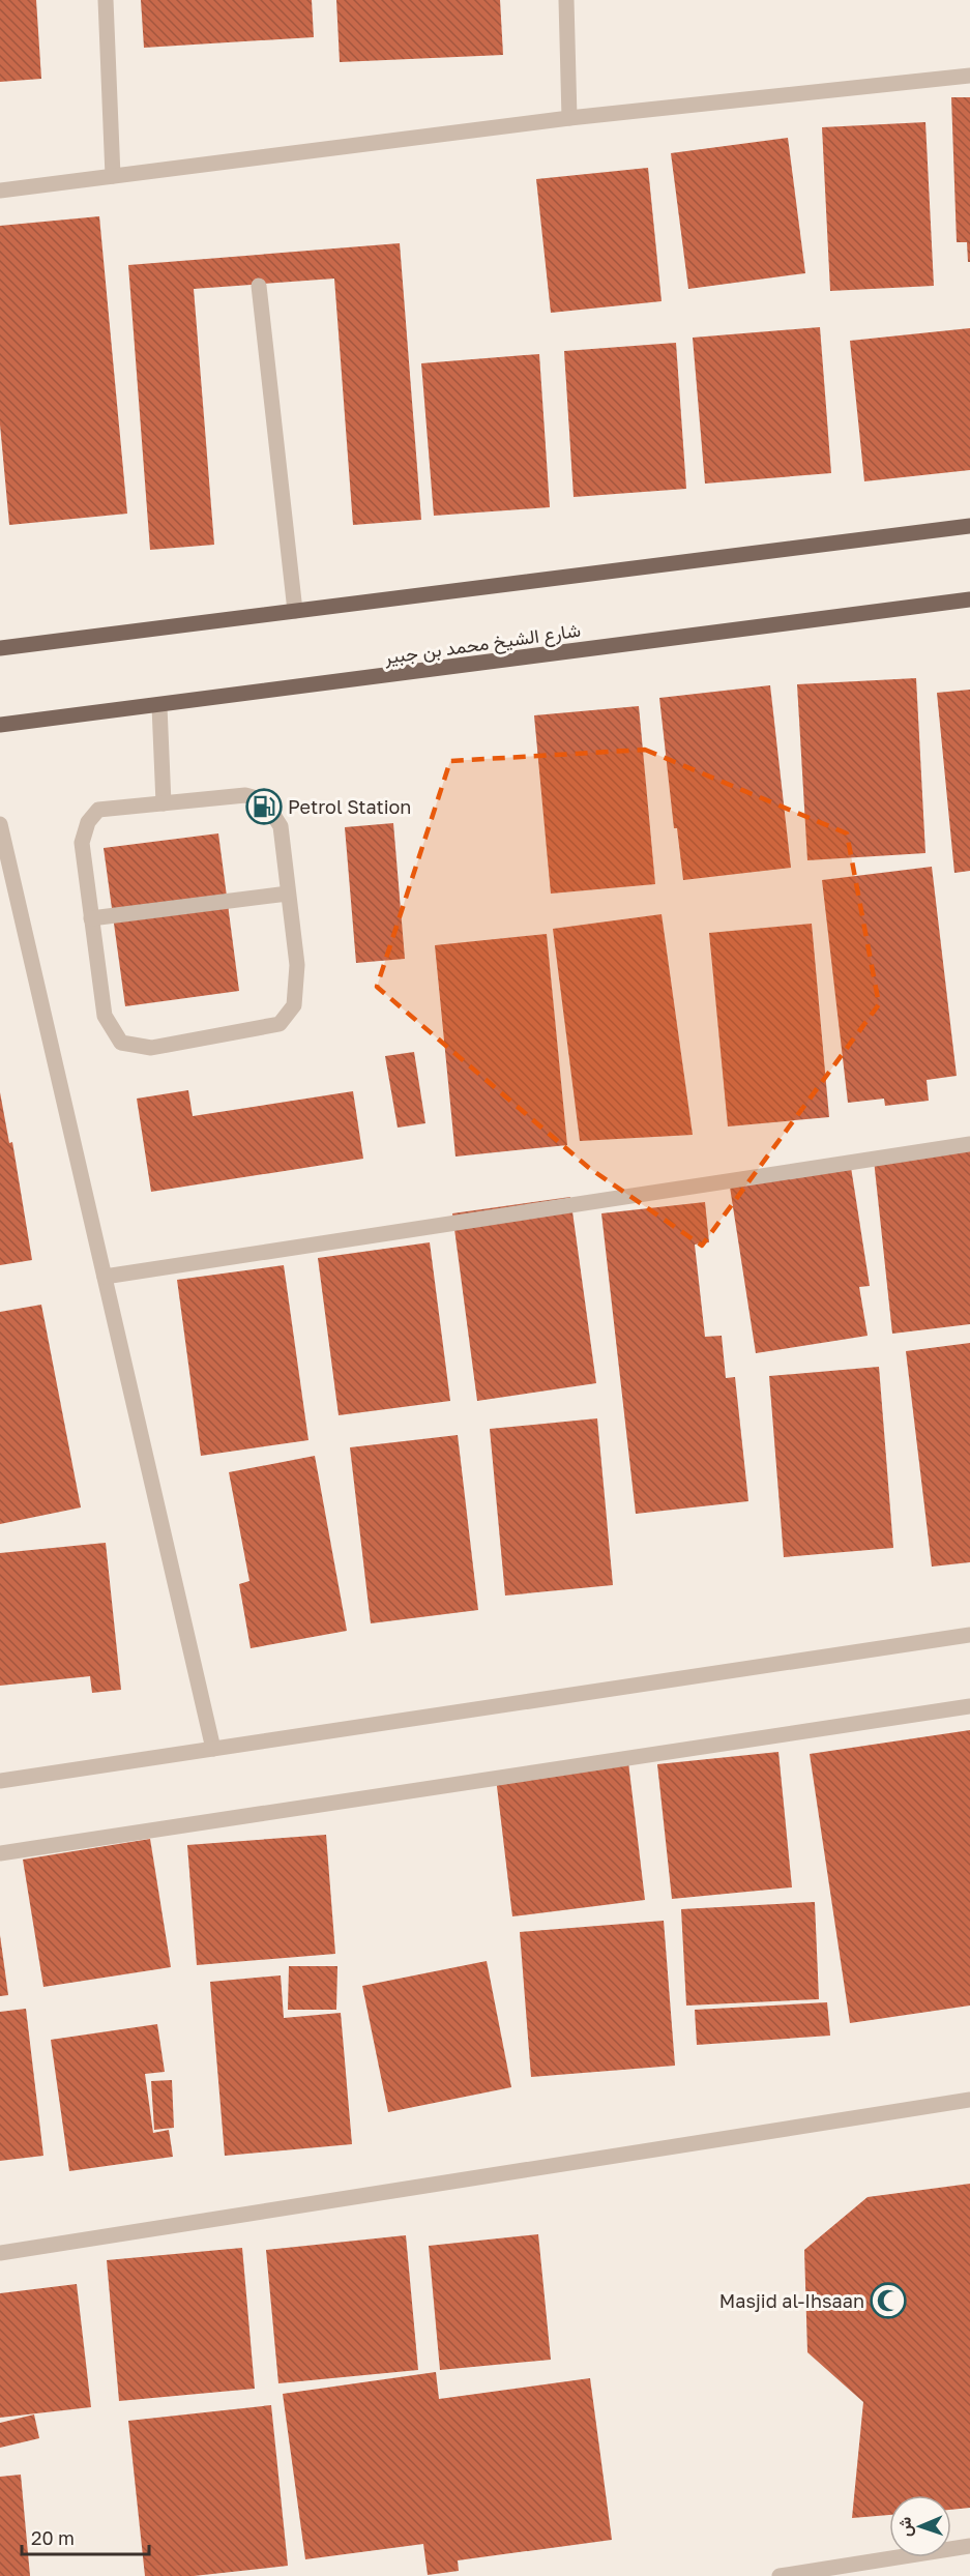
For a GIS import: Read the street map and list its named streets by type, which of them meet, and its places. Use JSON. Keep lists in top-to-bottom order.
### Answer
{
  "streets": {
    "main road": ["شارع الشيخ محمد بن جبير"]
  },
  "places": {
    "fuel station": ["Petrol Station"],
    "mosque": ["Masjid al-Ihsaan"]
  },
  "scale_bar": "20 m",
  "north": "left"
}
